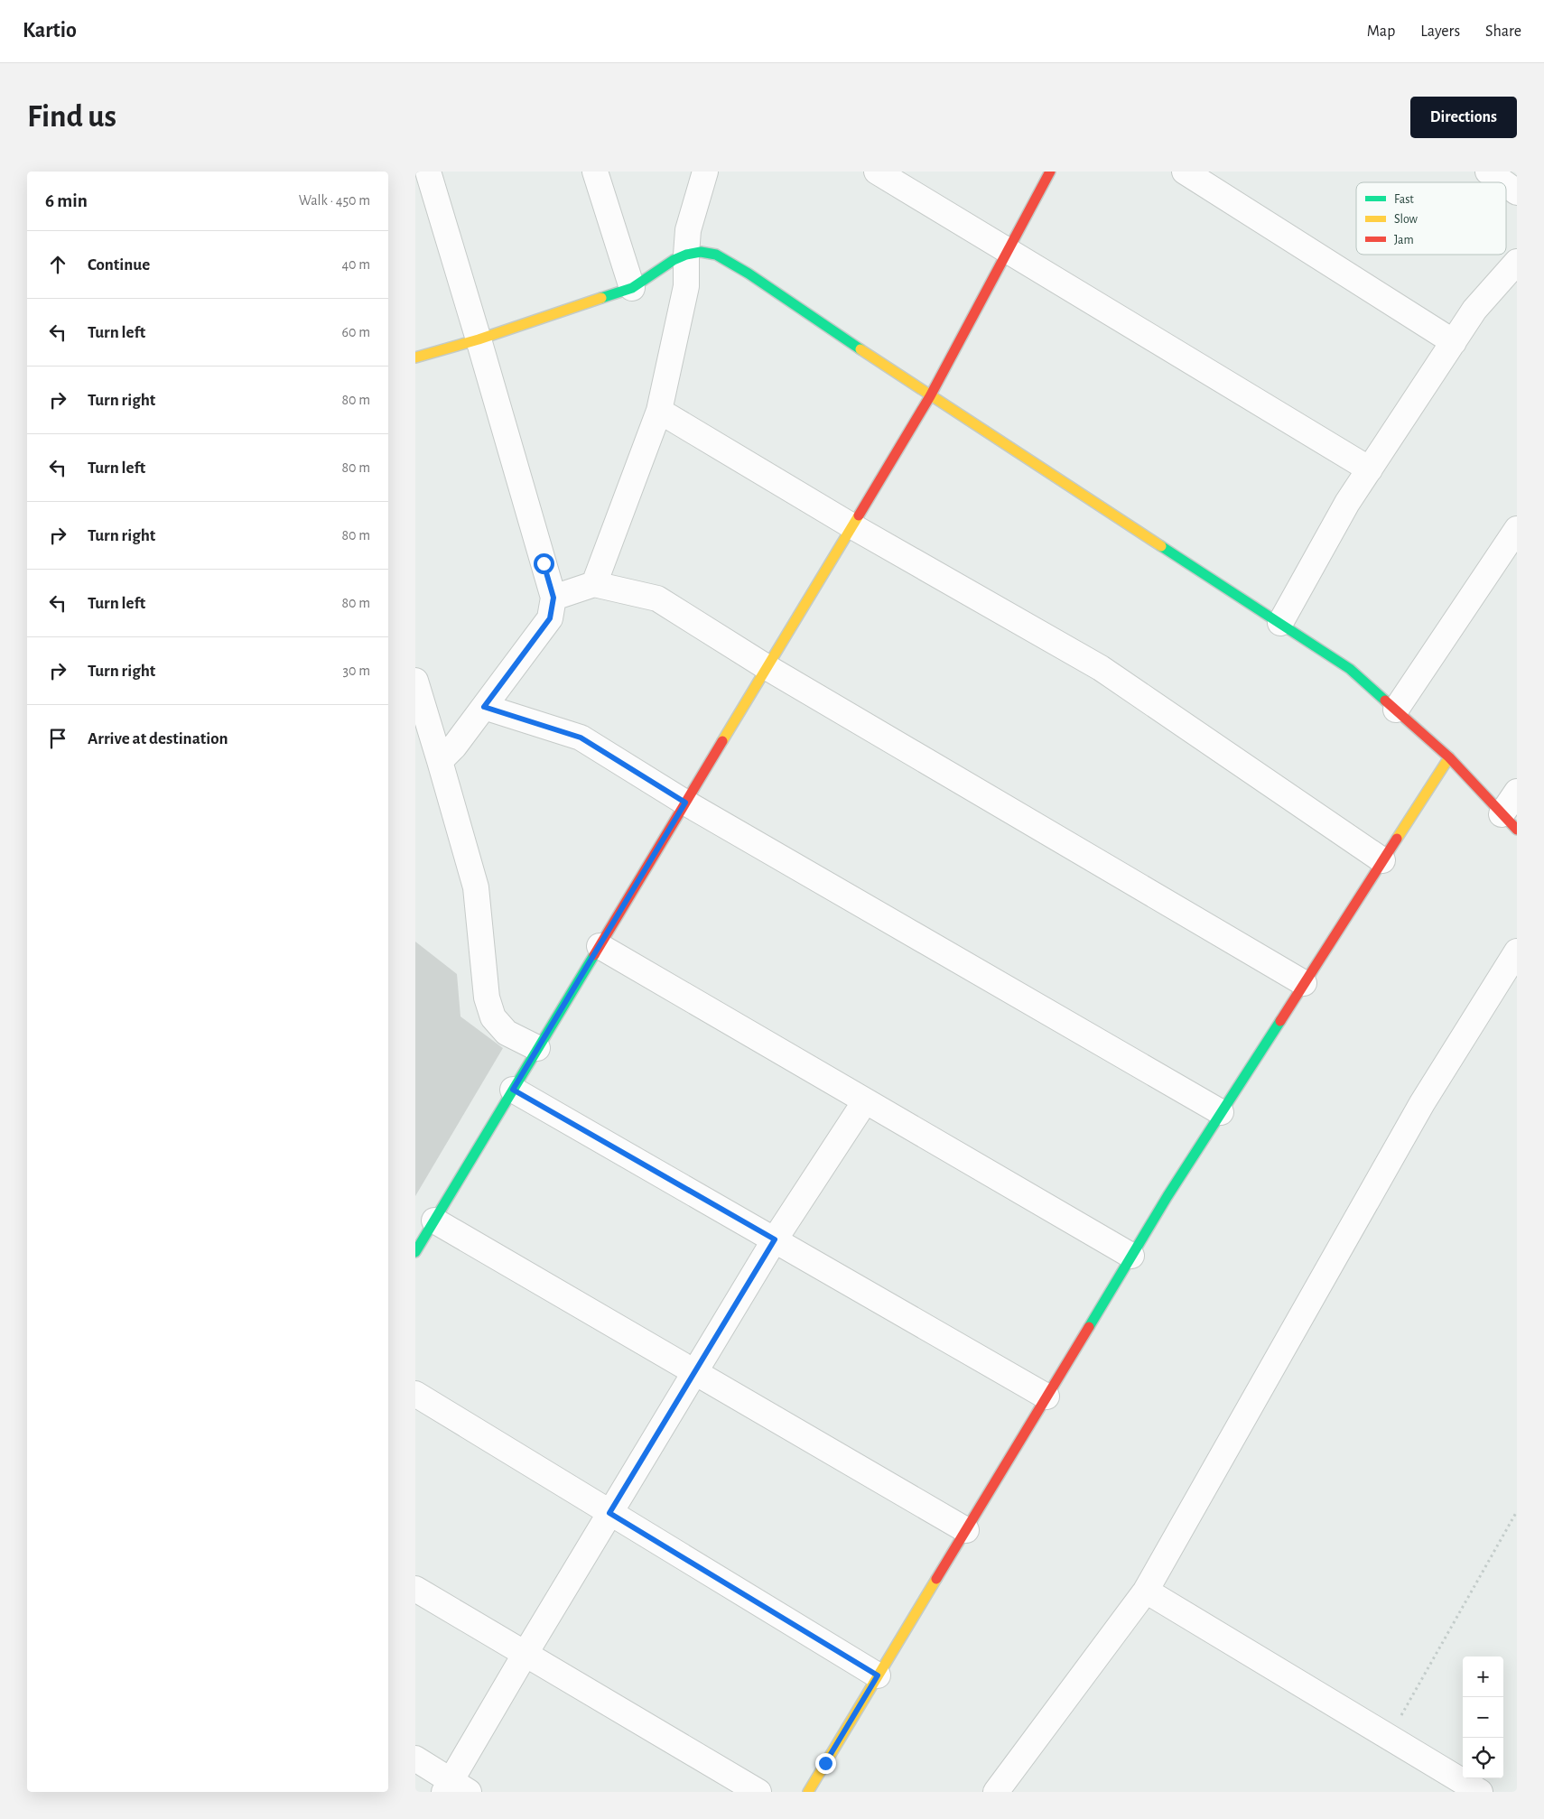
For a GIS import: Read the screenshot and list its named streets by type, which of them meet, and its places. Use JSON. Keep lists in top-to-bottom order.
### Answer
{
  "legend": ["Fast", "Slow", "Jam"],
  "page": {
    "header": "Kartio",
    "nav": ["Map", "Layers", "Share"],
    "buttons": "Directions",
    "title": "Find us",
    "heading": ["6 min", "Walk · 450 m"],
    "list": [
      ["Continue", "40 m"],
      ["Turn left", "60 m"],
      ["Turn right", "80 m"],
      ["Turn left", "80 m"],
      ["Turn right", "80 m"],
      ["Turn left", "80 m"],
      ["Turn right", "30 m"],
      "Arrive at destination"
    ],
    "map_buttons": ["+", "−"]
  }
}
